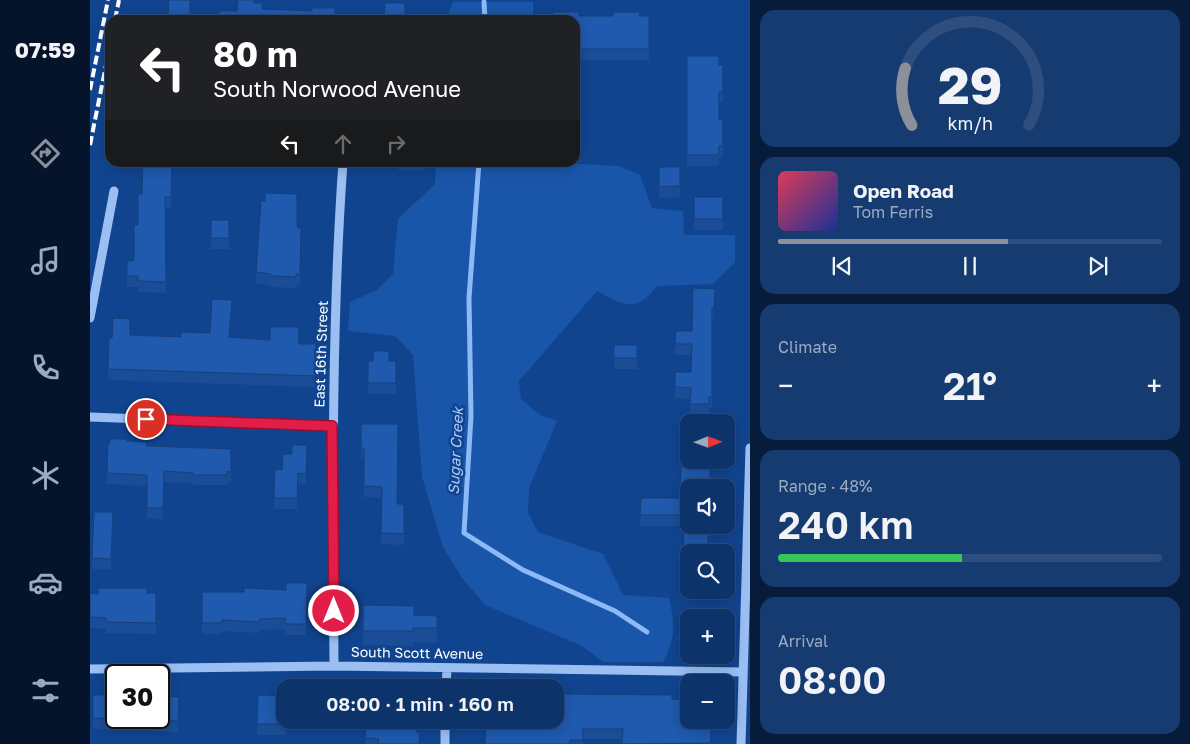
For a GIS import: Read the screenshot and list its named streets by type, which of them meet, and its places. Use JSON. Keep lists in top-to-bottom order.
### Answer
{
  "streets": {
    "street": ["East 16th Street", "South Scott Avenue"]
  },
  "crossings": [
    ["East 16th Street", "South Scott Avenue"]
  ],
  "water": ["Sugar Creek"],
  "north": "right",
  "page": {
    "tabs": "07:59",
    "turn": ["80 m", "South Norwood Avenue"],
    "song": ["Open Road", "Tom Ferris"],
    "tile": [
      "Climate",
      ["Range · 48%", "240 km"],
      ["Arrival", "08:00"]
    ],
    "heat": ["−", "21°", "+"],
    "map_buttons": ["+", "−"],
    "limit": "30",
    "trip": "08:00 · 1 min · 160 m",
    "gauge": ["29", "km/h"]
  }
}
